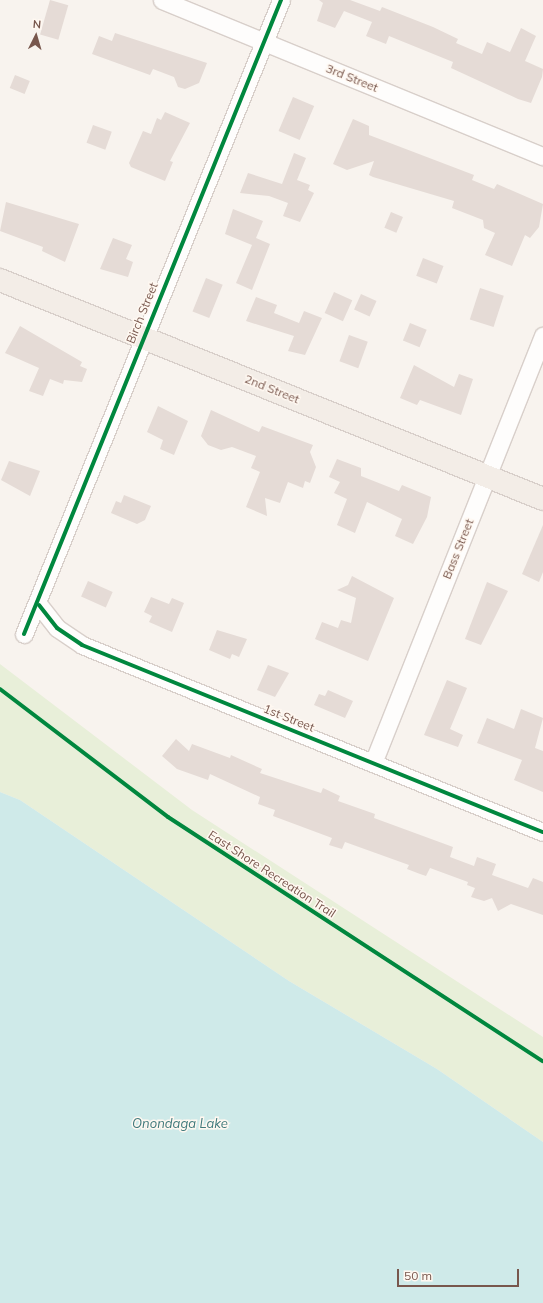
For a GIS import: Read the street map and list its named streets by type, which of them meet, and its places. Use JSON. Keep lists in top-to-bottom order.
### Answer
{
  "streets": {
    "main road": ["2nd Street"],
    "street": [
      "3rd Street",
      "Birch Street",
      "Bass Street",
      "1st Street"
    ],
    "cycle path": ["East Shore Recreation Trail"]
  },
  "crossings": [
    ["3rd Street", "Birch Street"],
    ["Birch Street", "2nd Street"],
    ["Birch Street", "1st Street"],
    ["2nd Street", "Bass Street"],
    ["Bass Street", "1st Street"]
  ],
  "water": ["Onondaga Lake"],
  "scale_bar": "50 m",
  "north": "top"
}
